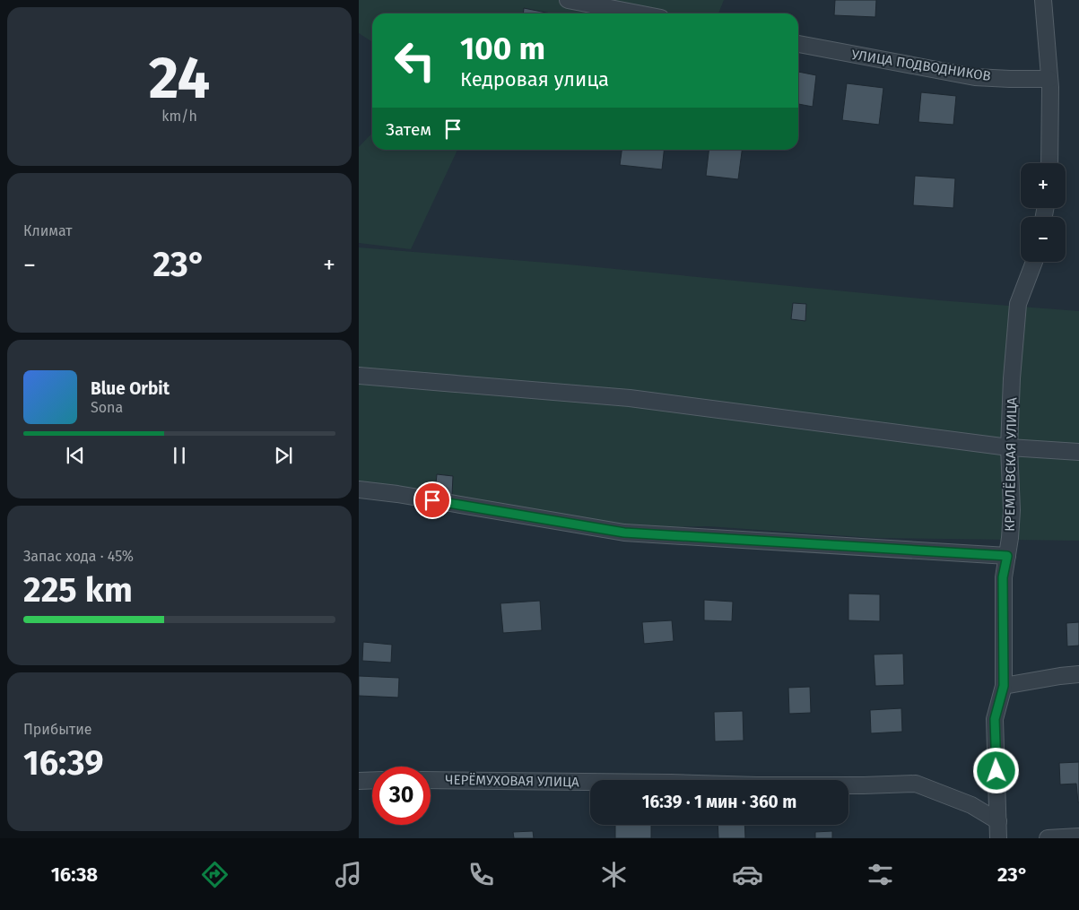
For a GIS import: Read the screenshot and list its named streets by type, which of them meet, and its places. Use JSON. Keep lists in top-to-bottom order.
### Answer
{
  "streets": {
    "street": ["УЛИЦА ПОДВОДНИКОВ", "КРЕМЛЁВСКАЯ УЛИЦА", "ЧЕРЁМУХОВАЯ УЛИЦА"]
  },
  "crossings": [
    ["КРЕМЛЁВСКАЯ УЛИЦА", "ЧЕРЁМУХОВАЯ УЛИЦА"]
  ],
  "page": {
    "tile": [
      ["24", "km/h"],
      "Климат",
      ["Запас хода · 45%", "225 km"],
      ["Прибытие", "16:39"]
    ],
    "turn": ["100 m", "Кедровая улица"],
    "then": "Затем",
    "map_buttons": ["+", "−"],
    "heat": ["−", "23°", "+"],
    "song": ["Blue Orbit", "Sona"],
    "limit": "30",
    "trip": "16:39 · 1 мин · 360 m",
    "tabs": ["16:38", "23°"]
  }
}
